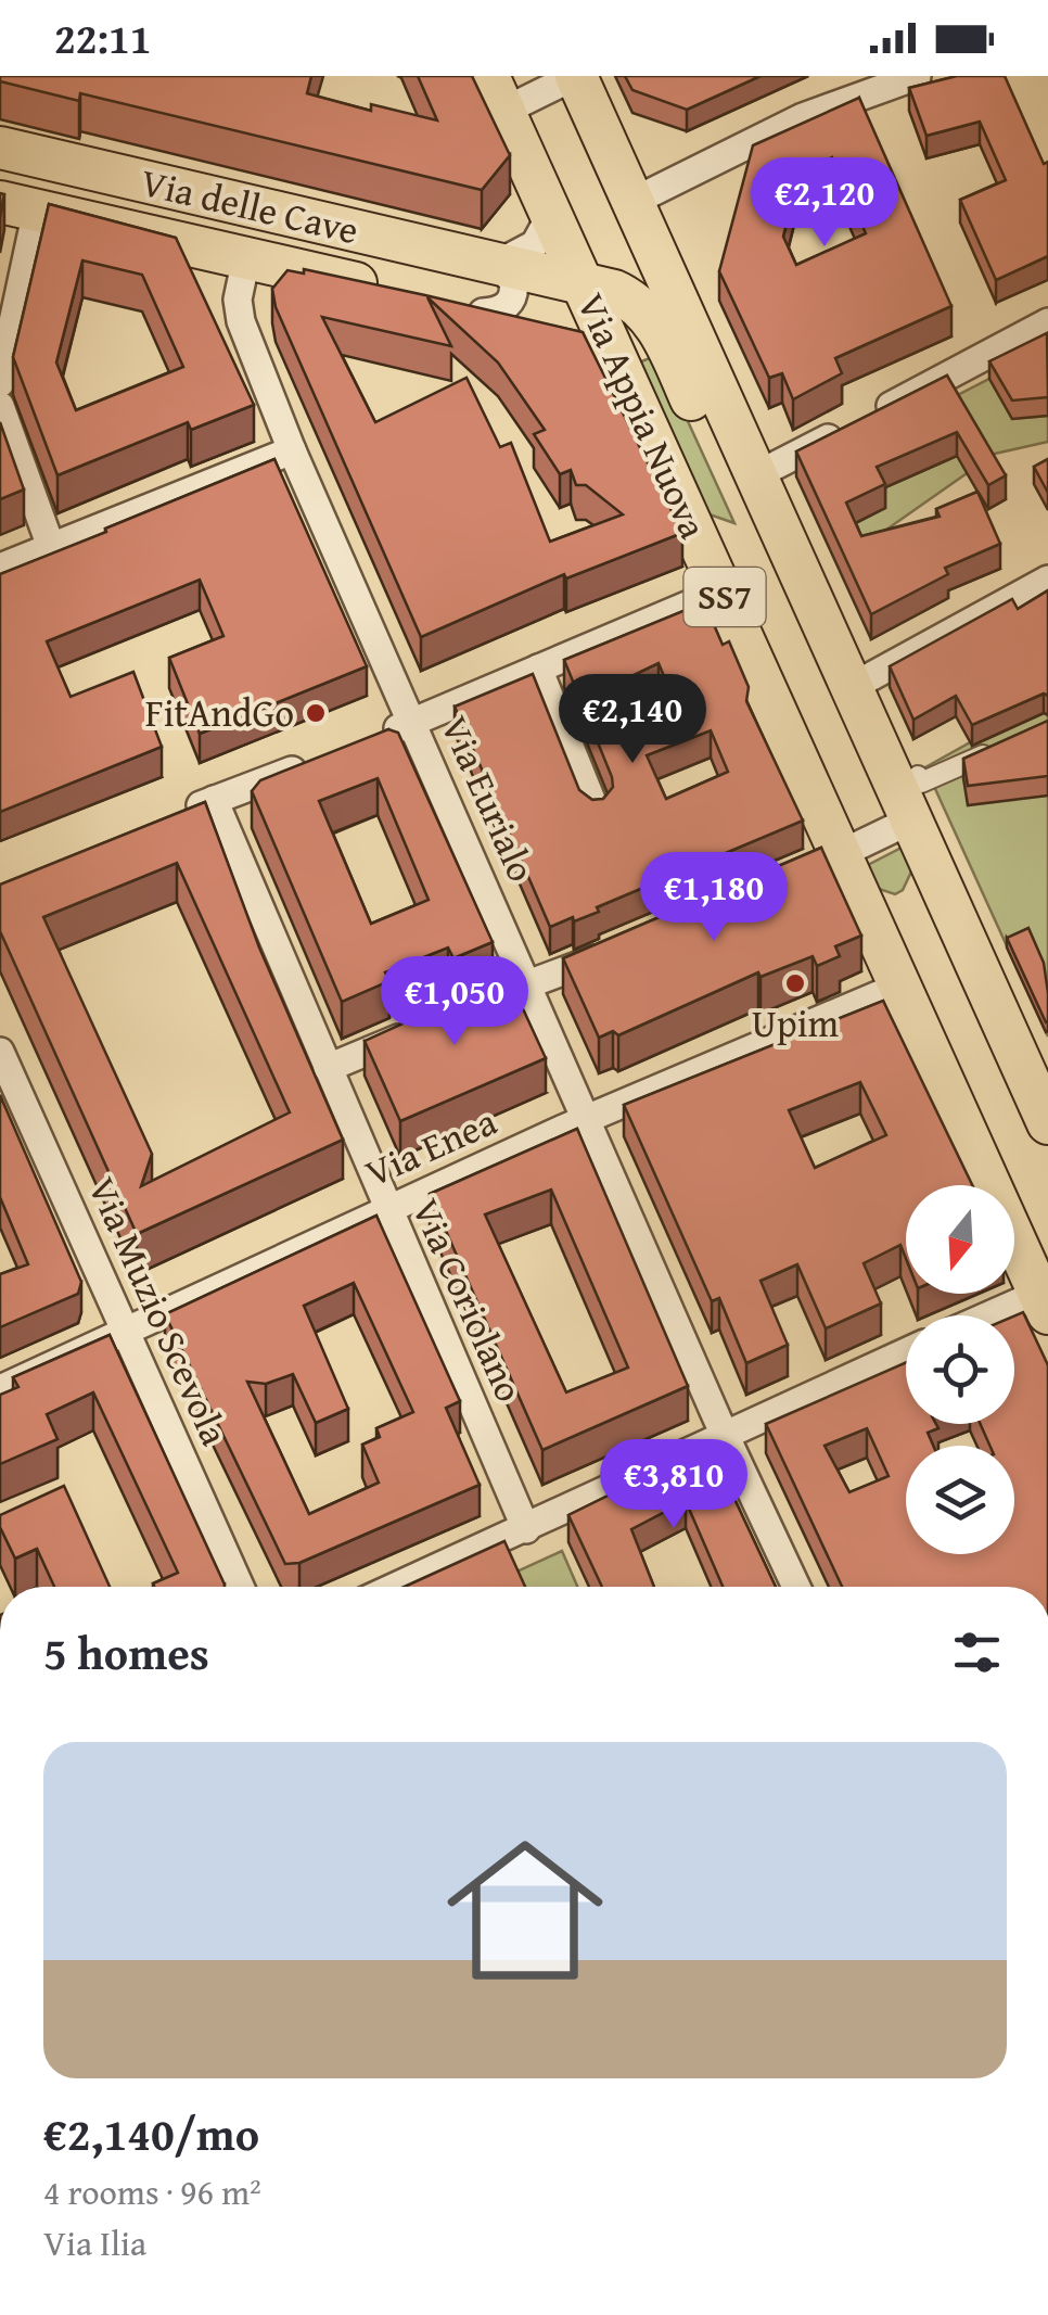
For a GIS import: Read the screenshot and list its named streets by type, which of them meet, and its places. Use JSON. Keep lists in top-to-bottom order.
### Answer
{
  "streets": {
    "main road": ["Via delle Cave", "Via Appia Nuova", "SS7"],
    "street": [
      "Via Eurialo",
      "Via Enea",
      "Via Coriolano",
      "Via Muzio Scevola"
    ]
  },
  "crossings": [
    ["Via delle Cave", "Via Appia Nuova"],
    ["Via delle Cave", "Via Eurialo"],
    ["Via Appia Nuova", "Via Enea"],
    ["Via Eurialo", "Via Enea"],
    ["Via Enea", "Via Coriolano"],
    ["Via Enea", "Via Muzio Scevola"]
  ],
  "places": ["FitAndGo", "Upim"],
  "north": "bottom",
  "page": {
    "status": "22:11",
    "price": [
      "€2,120",
      "€2,140",
      "€1,180",
      "€1,050",
      "€3,810"
    ],
    "heading": "5 homes",
    "list": [
      {
        "name": "€2,140/mo",
        "note": "4 rooms · 96 m² · Via Ilia"
      }
    ]
  }
}
